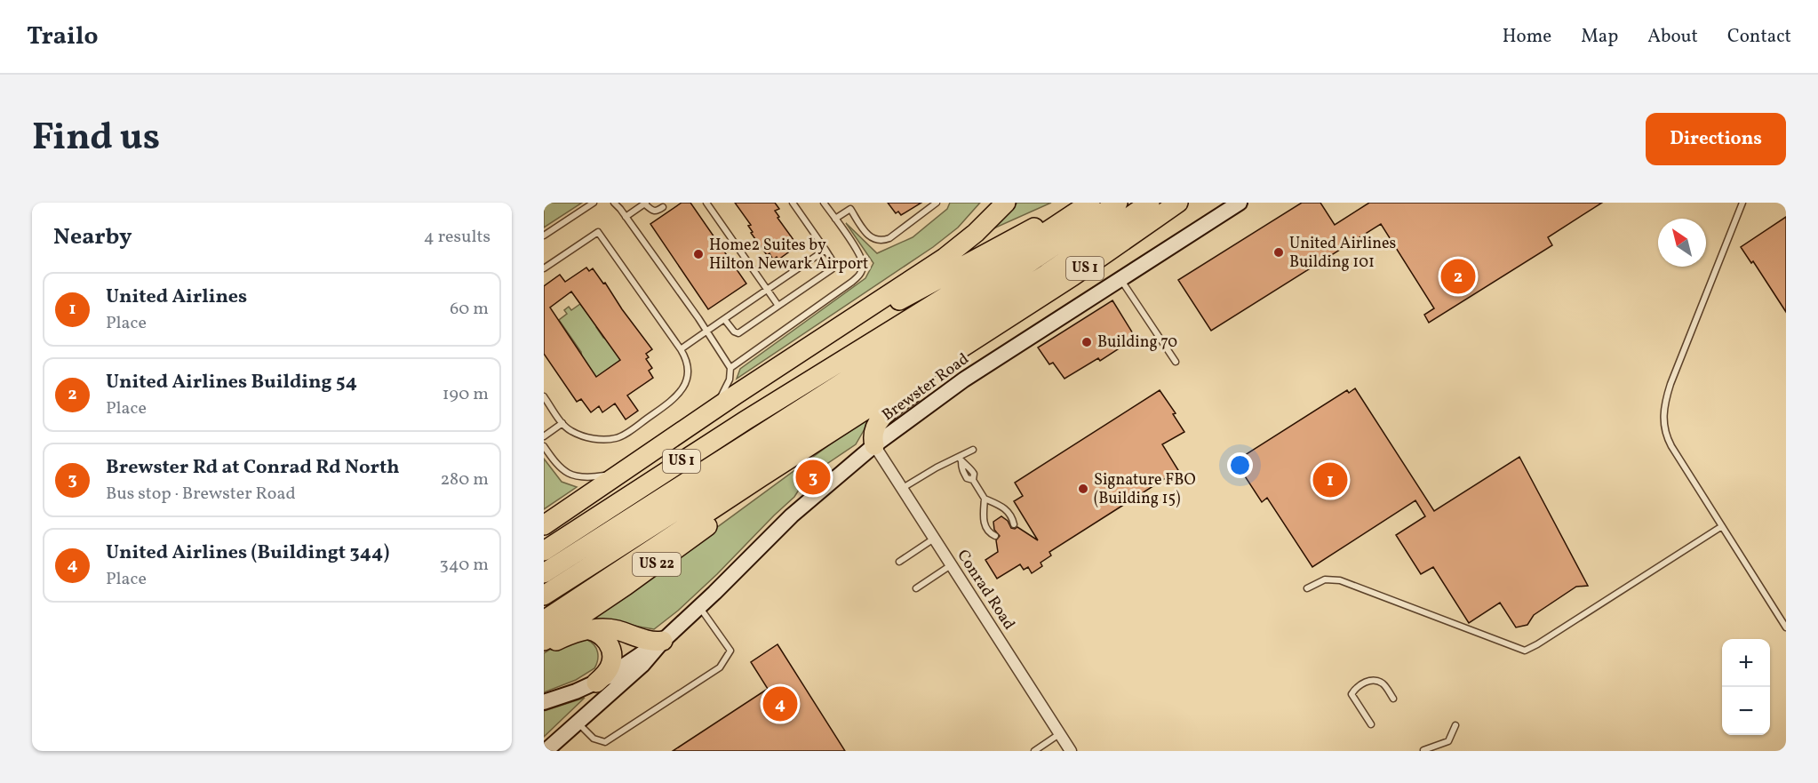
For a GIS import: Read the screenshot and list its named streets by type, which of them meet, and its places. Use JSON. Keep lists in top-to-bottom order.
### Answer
{
  "streets": {
    "highway": ["US 1", "US 22"],
    "street": ["Brewster Road", "Conrad Road"]
  },
  "crossings": [
    ["US 1", "US 22"],
    ["Brewster Road", "Conrad Road"]
  ],
  "places": [
    "United Airlines Building 101",
    "Home2 Suites by Hilton Newark Airport",
    "Building 70",
    "Signature FBO (Building 15)"
  ],
  "north": "top left",
  "page": {
    "header": "Trailo",
    "nav": [
      "Home",
      "Map",
      "About",
      "Contact"
    ],
    "title": "Find us",
    "buttons": "Directions",
    "heading": ["Nearby", "4 results"],
    "pins": [
      "2",
      "3",
      "1",
      "4"
    ],
    "list": [
      {
        "mark": "1",
        "name": "United Airlines",
        "note": "Place",
        "value": "60 m"
      },
      {
        "mark": "2",
        "name": "United Airlines Building 54",
        "note": "Place",
        "value": "190 m"
      },
      {
        "mark": "3",
        "name": "Brewster Rd at Conrad Rd North",
        "note": "Bus stop · Brewster Road",
        "value": "280 m"
      },
      {
        "mark": "4",
        "name": "United Airlines (Buildingt 344)",
        "note": "Place",
        "value": "340 m"
      }
    ],
    "map_buttons": ["+", "−"]
  }
}
